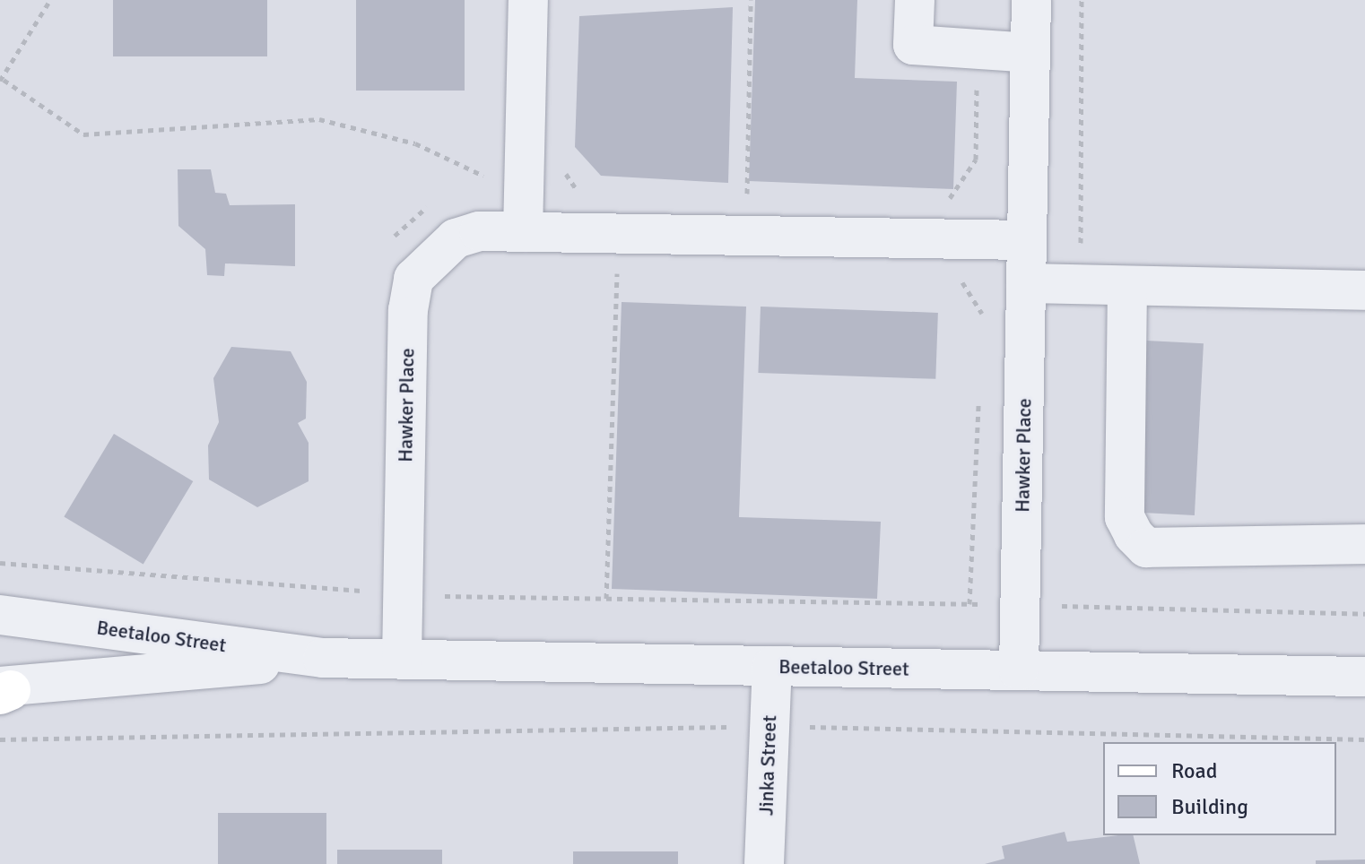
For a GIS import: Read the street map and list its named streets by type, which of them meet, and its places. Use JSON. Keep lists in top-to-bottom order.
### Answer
{
  "streets": {
    "street": ["Hawker Place", "Beetaloo Street", "Jinka Street"]
  },
  "crossings": [
    ["Hawker Place", "Beetaloo Street"],
    ["Beetaloo Street", "Jinka Street"]
  ],
  "legend": ["Road", "Building"]
}
